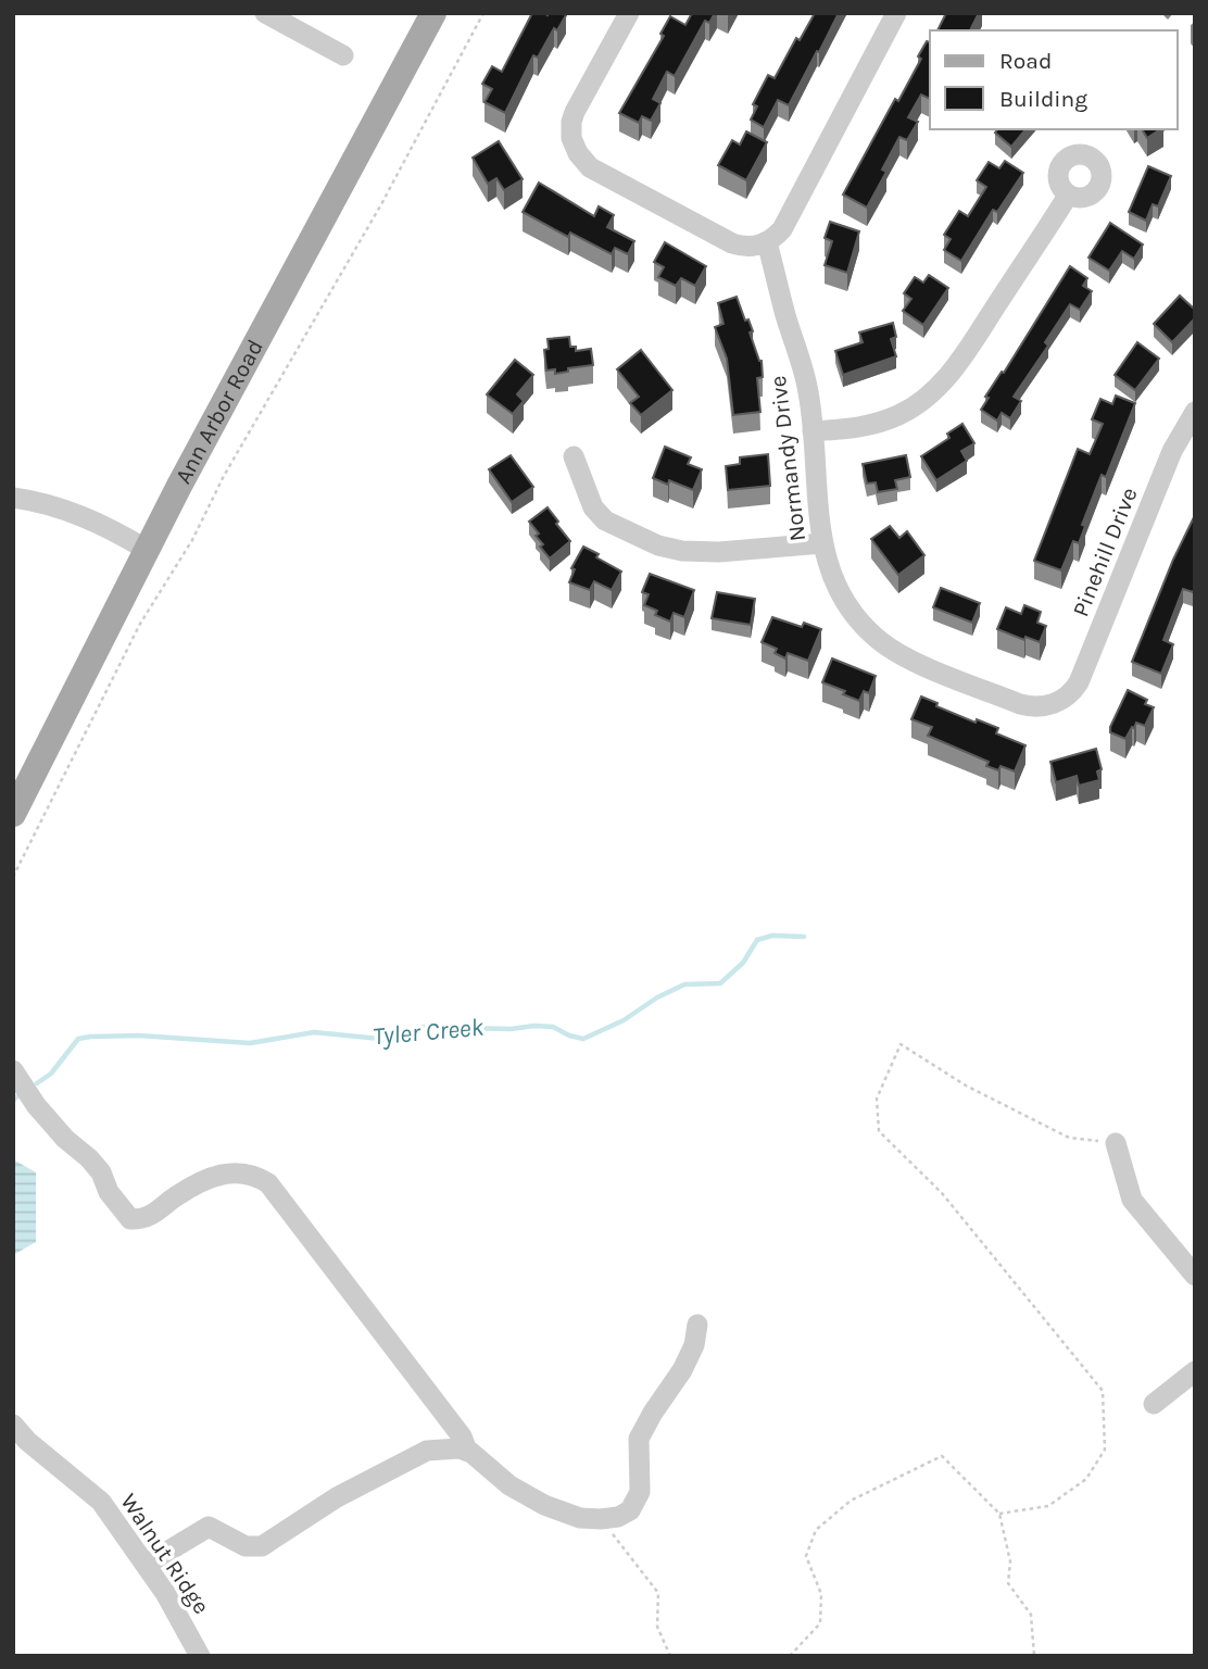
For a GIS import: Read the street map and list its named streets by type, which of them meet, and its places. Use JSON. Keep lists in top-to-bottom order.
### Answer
{
  "streets": {
    "main road": ["Ann Arbor Road"],
    "street": ["Normandy Drive", "Pinehill Drive", "Walnut Ridge"]
  },
  "crossings": [
    ["Normandy Drive", "Pinehill Drive"]
  ],
  "water": ["Tyler Creek"],
  "legend": ["Road", "Building"]
}
